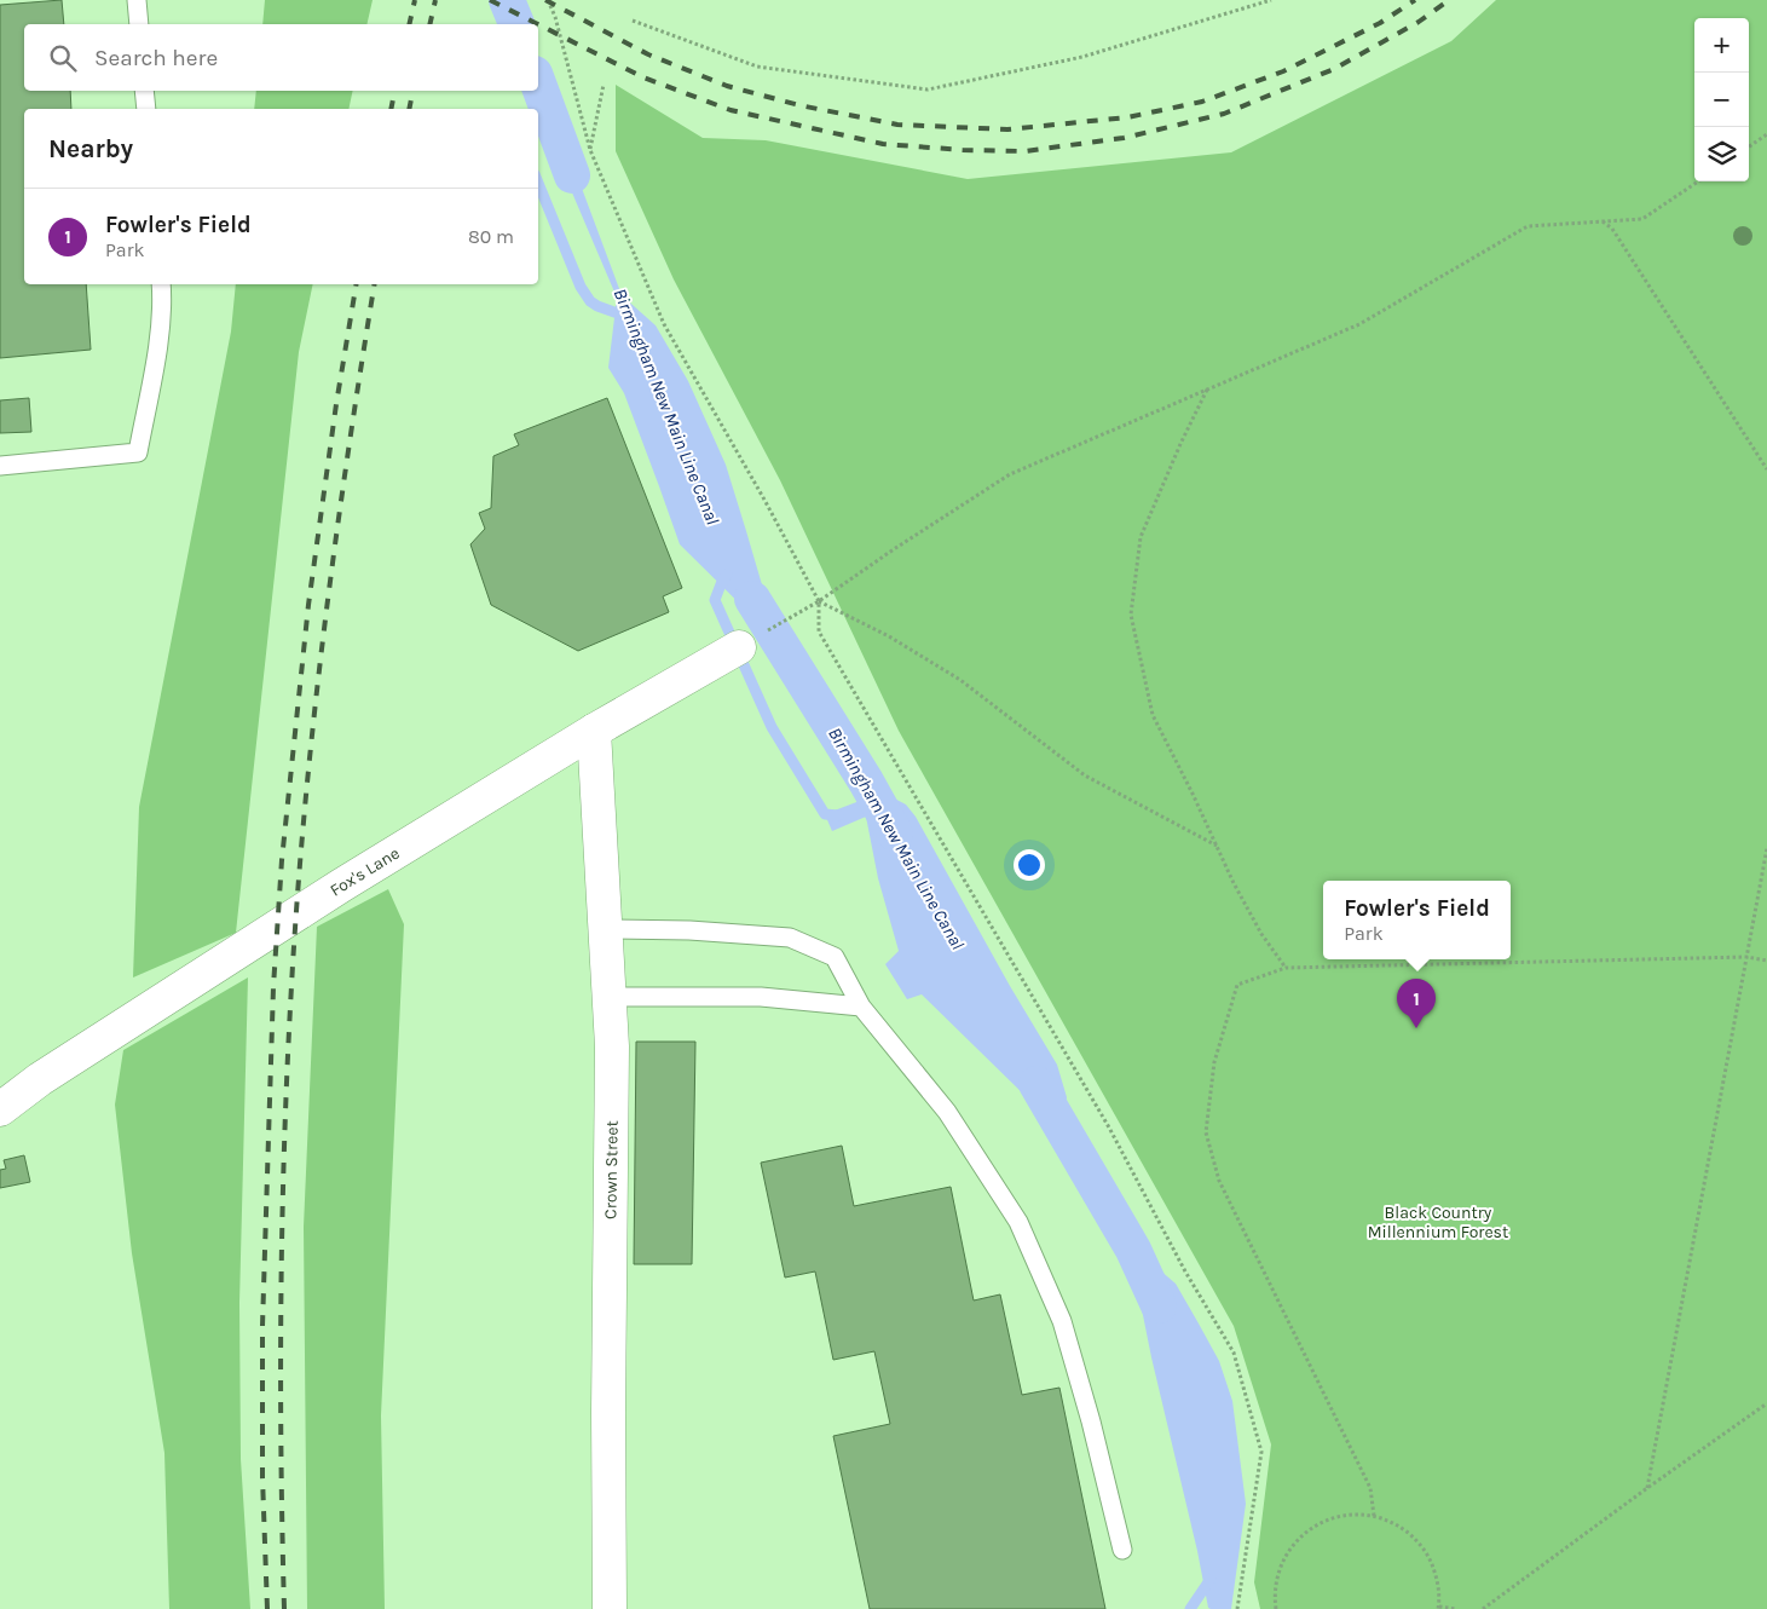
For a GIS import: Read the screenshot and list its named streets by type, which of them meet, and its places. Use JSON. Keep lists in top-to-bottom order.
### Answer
{
  "streets": {
    "street": ["Fox's Lane", "Crown Street"]
  },
  "crossings": [
    ["Fox's Lane", "Crown Street"]
  ],
  "water": ["Birmingham New Main Line Canal"],
  "parks": ["Black Country Millennium Forest"],
  "page": {
    "map_buttons": ["+", "−"],
    "search": "Search here",
    "heading": "Nearby",
    "list": [
      {
        "mark": "1",
        "name": "Fowler's Field",
        "note": "Park",
        "value": "80 m"
      }
    ],
    "popup": ["Fowler's Field", "Park"],
    "pins": "1"
  }
}
